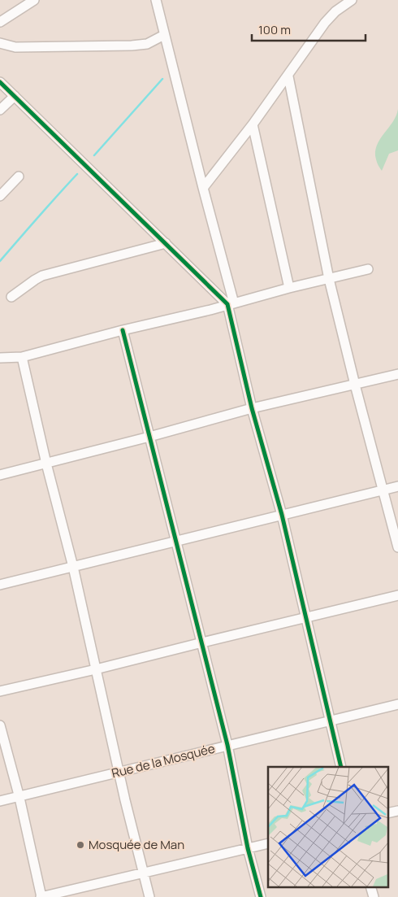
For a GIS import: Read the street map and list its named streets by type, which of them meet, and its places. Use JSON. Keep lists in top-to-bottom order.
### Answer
{
  "streets": {
    "street": ["Rue de la Mosquée"]
  },
  "places": ["Mosquée de Man"],
  "scale_bar": "100 m"
}
